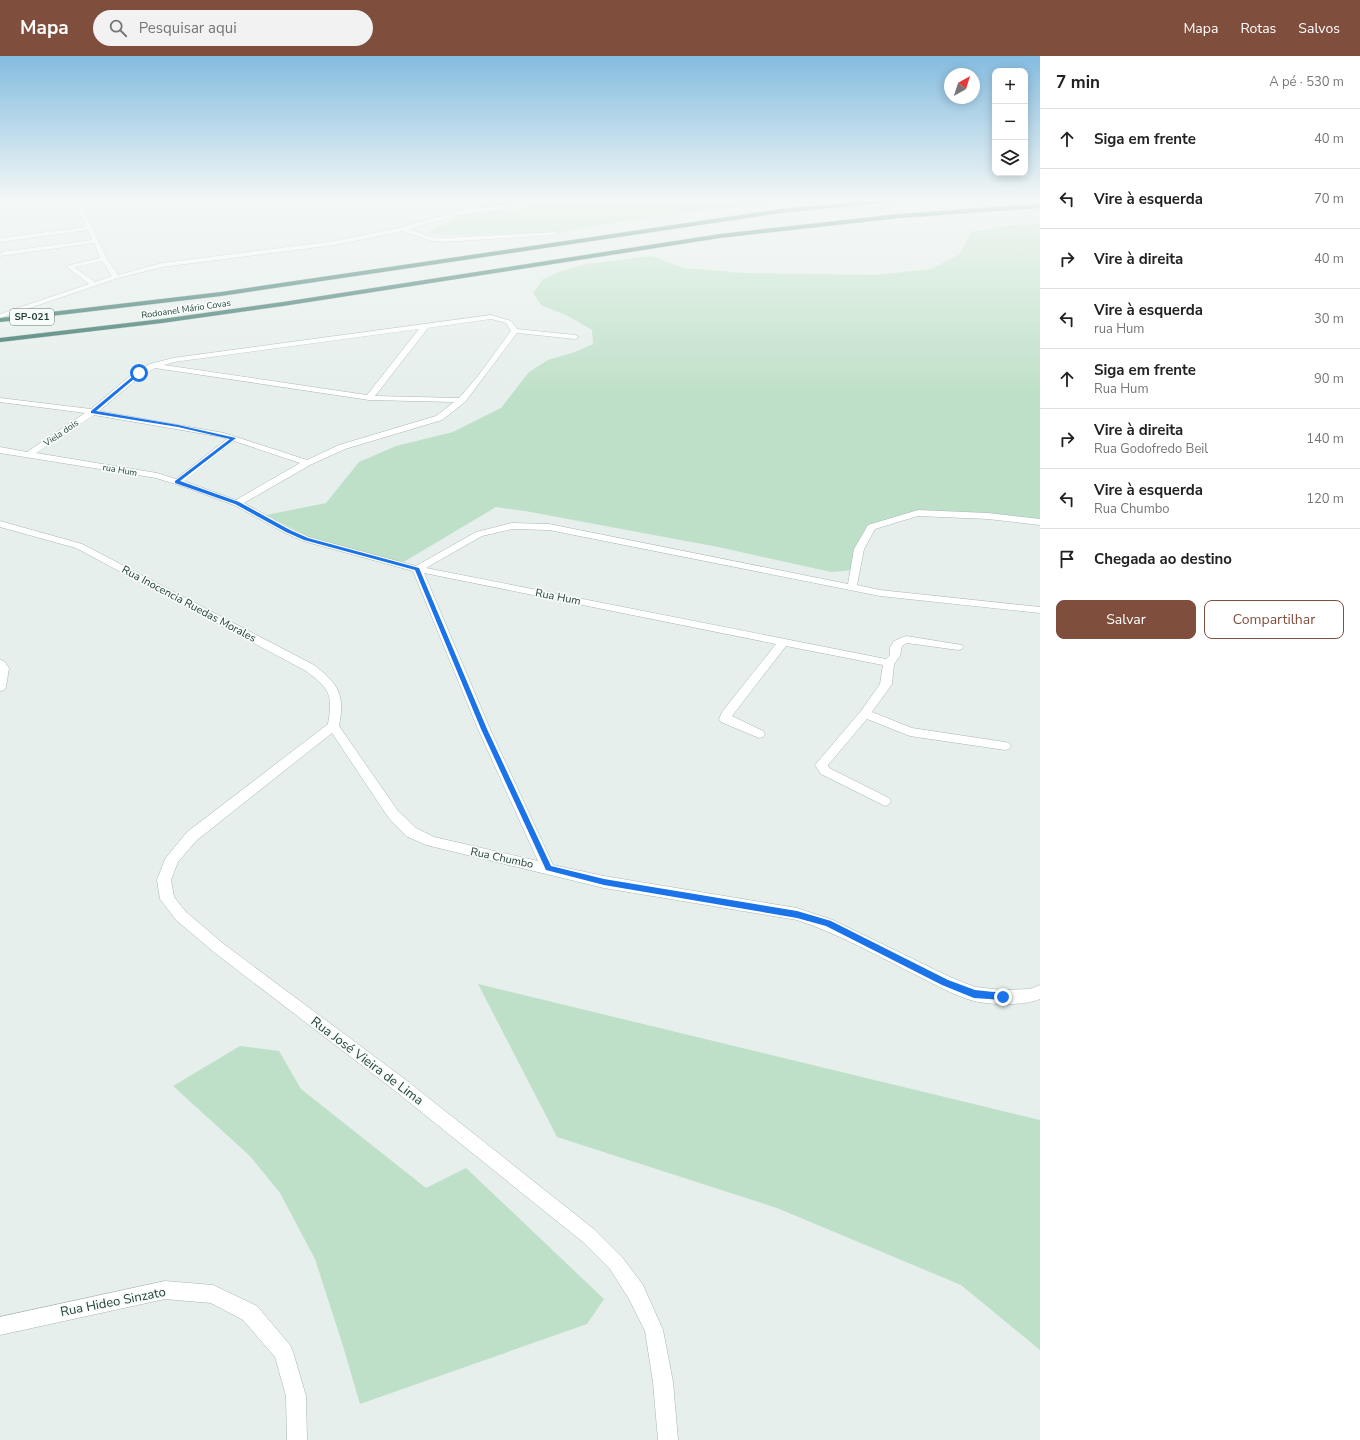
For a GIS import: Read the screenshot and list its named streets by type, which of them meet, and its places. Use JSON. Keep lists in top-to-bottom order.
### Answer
{
  "streets": {
    "highway": ["Rodoanel Mário Covas", "SP-021"],
    "street": [
      "Viela dois",
      "rua Hum",
      "Rua Hum",
      "Rua Inocencia Ruedas Morales",
      "Rua Chumbo",
      "Rua José Vieira de Lima",
      "Rua Hideo Sinzato"
    ]
  },
  "crossings": [
    ["Viela dois", "rua Hum"],
    ["rua Hum", "Rua Hum"],
    ["Rua Inocencia Ruedas Morales", "Rua Chumbo"],
    ["Rua Inocencia Ruedas Morales", "Rua José Vieira de Lima"],
    ["Rua Chumbo", "Rua José Vieira de Lima"]
  ],
  "north": "top right",
  "page": {
    "header": "Mapa",
    "search": "Pesquisar aqui",
    "nav": ["Mapa", "Rotas", "Salvos"],
    "heading": ["7 min", "A pé · 530 m"],
    "map_buttons": ["+", "−"],
    "list": [
      ["Siga em frente", "40 m"],
      ["Vire à esquerda", "70 m"],
      ["Vire à direita", "40 m"],
      ["Vire à esquerda", "rua Hum", "30 m"],
      ["Siga em frente", "Rua Hum", "90 m"],
      ["Vire à direita", "Rua Godofredo Beil", "140 m"],
      ["Vire à esquerda", "Rua Chumbo", "120 m"],
      "Chegada ao destino"
    ],
    "buttons": ["Salvar", "Compartilhar"]
  }
}
